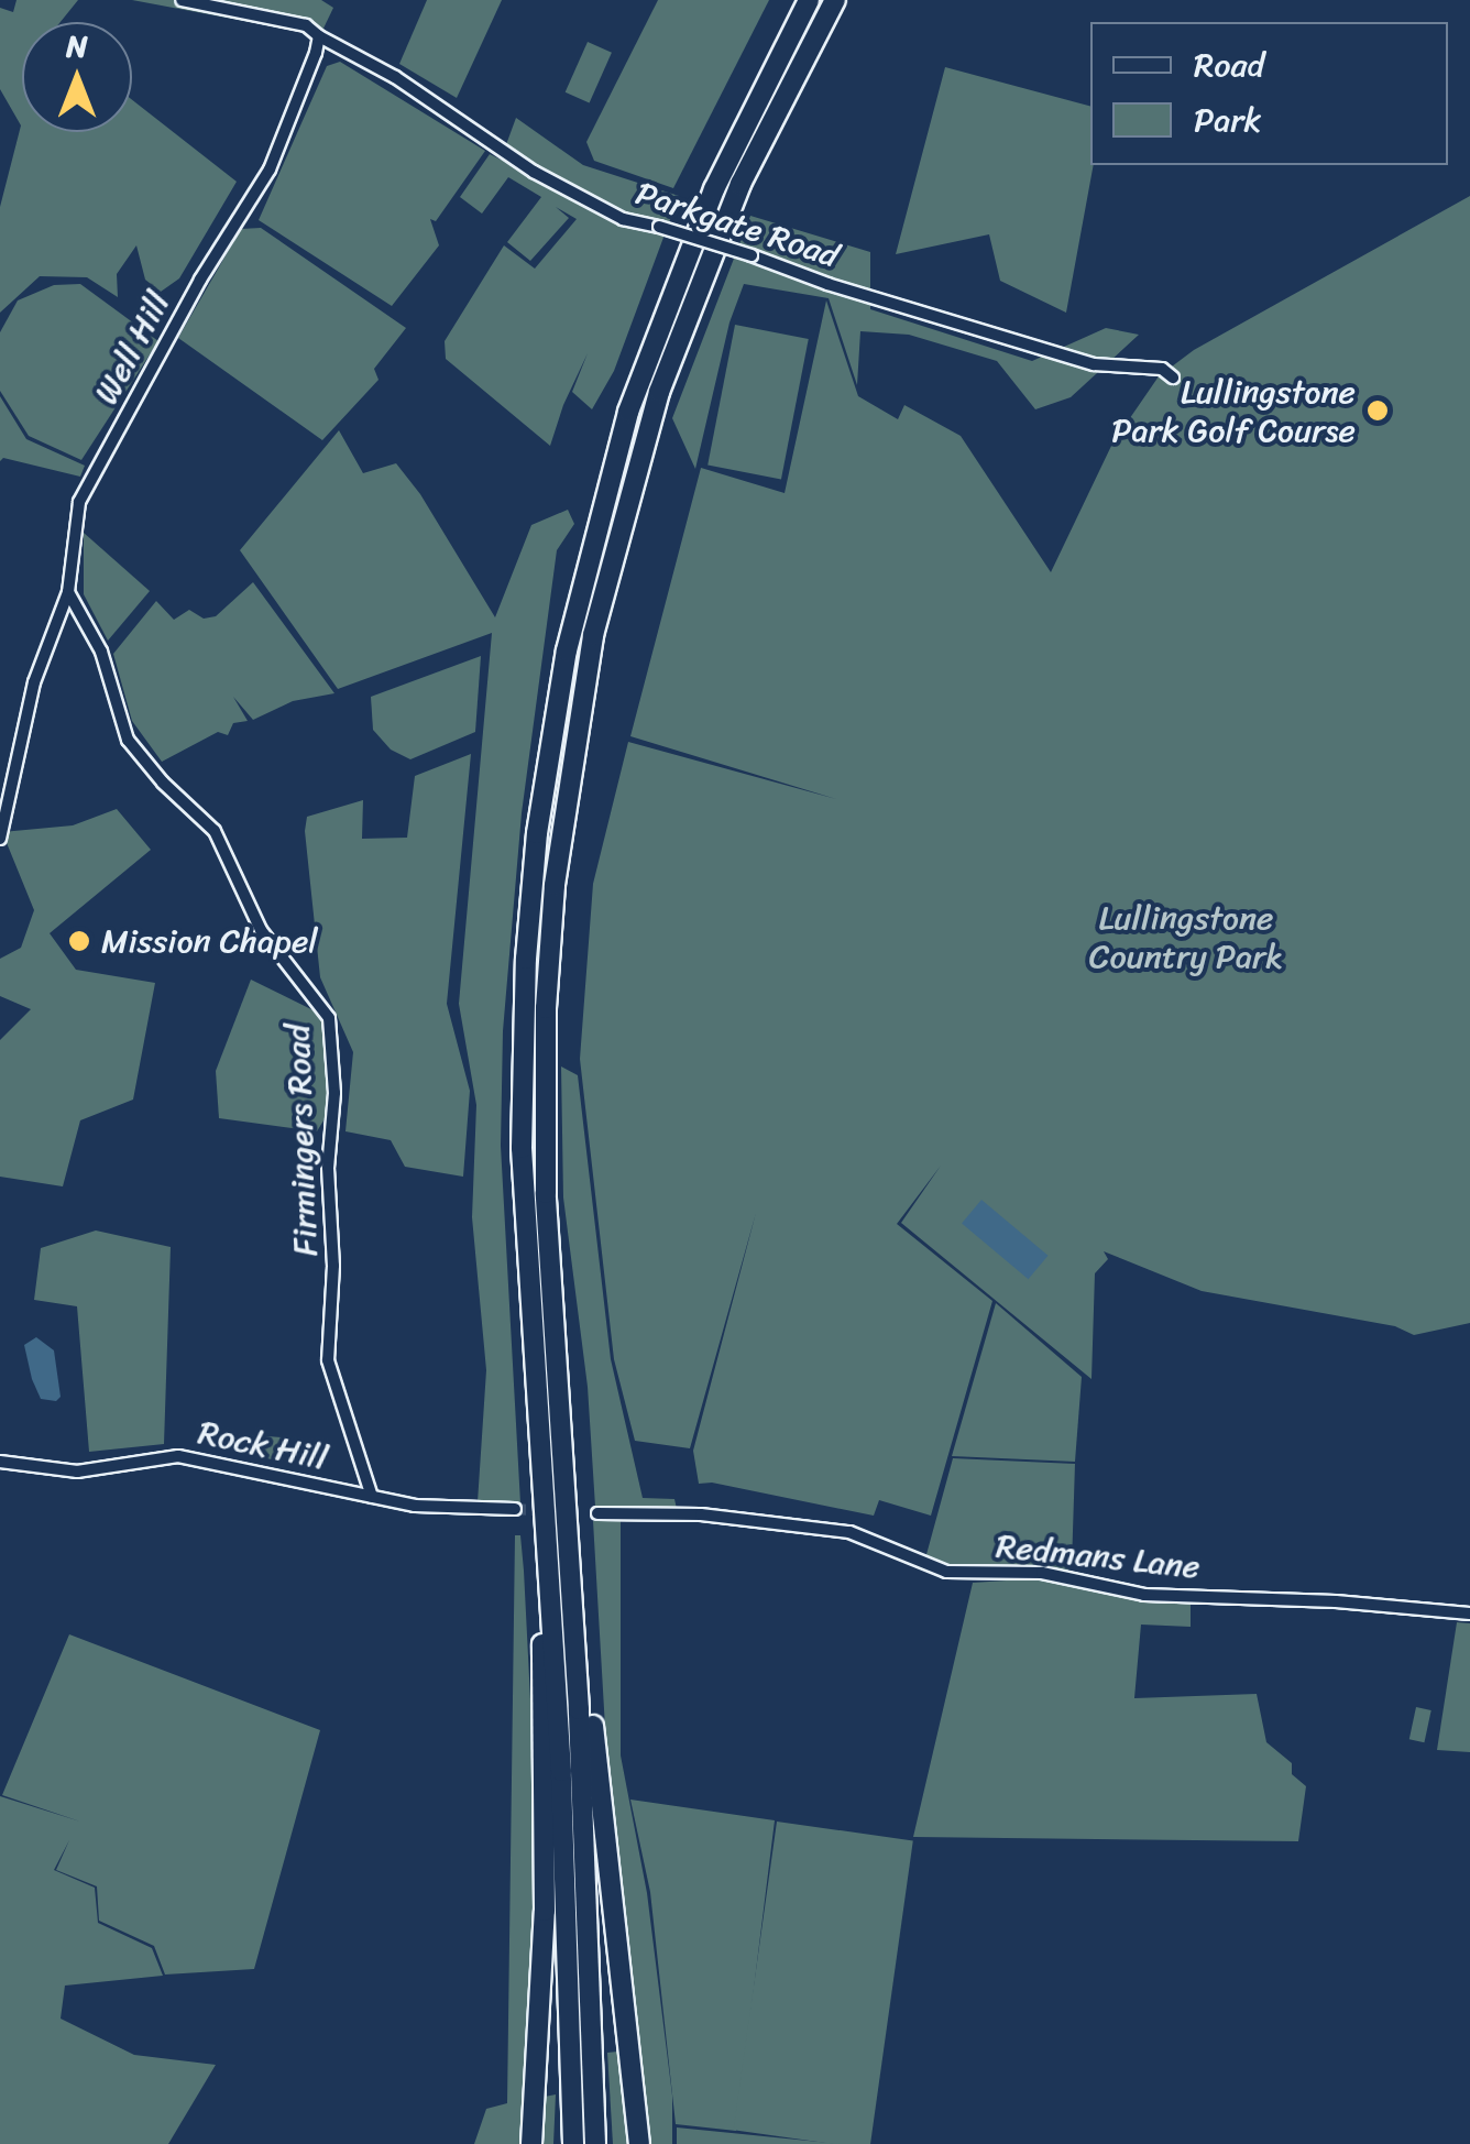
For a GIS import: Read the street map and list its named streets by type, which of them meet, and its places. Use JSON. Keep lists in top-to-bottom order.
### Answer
{
  "streets": {
    "street": [
      "Parkgate Road",
      "Well Hill",
      "Firmingers Road",
      "Rock Hill",
      "Redmans Lane"
    ]
  },
  "crossings": [
    ["Parkgate Road", "Well Hill"],
    ["Well Hill", "Firmingers Road"],
    ["Firmingers Road", "Rock Hill"]
  ],
  "parks": ["Lullingstone Country Park"],
  "places": ["Lullingstone Park Golf Course", "Mission Chapel"],
  "legend": ["Road", "Park"],
  "north": "top"
}
